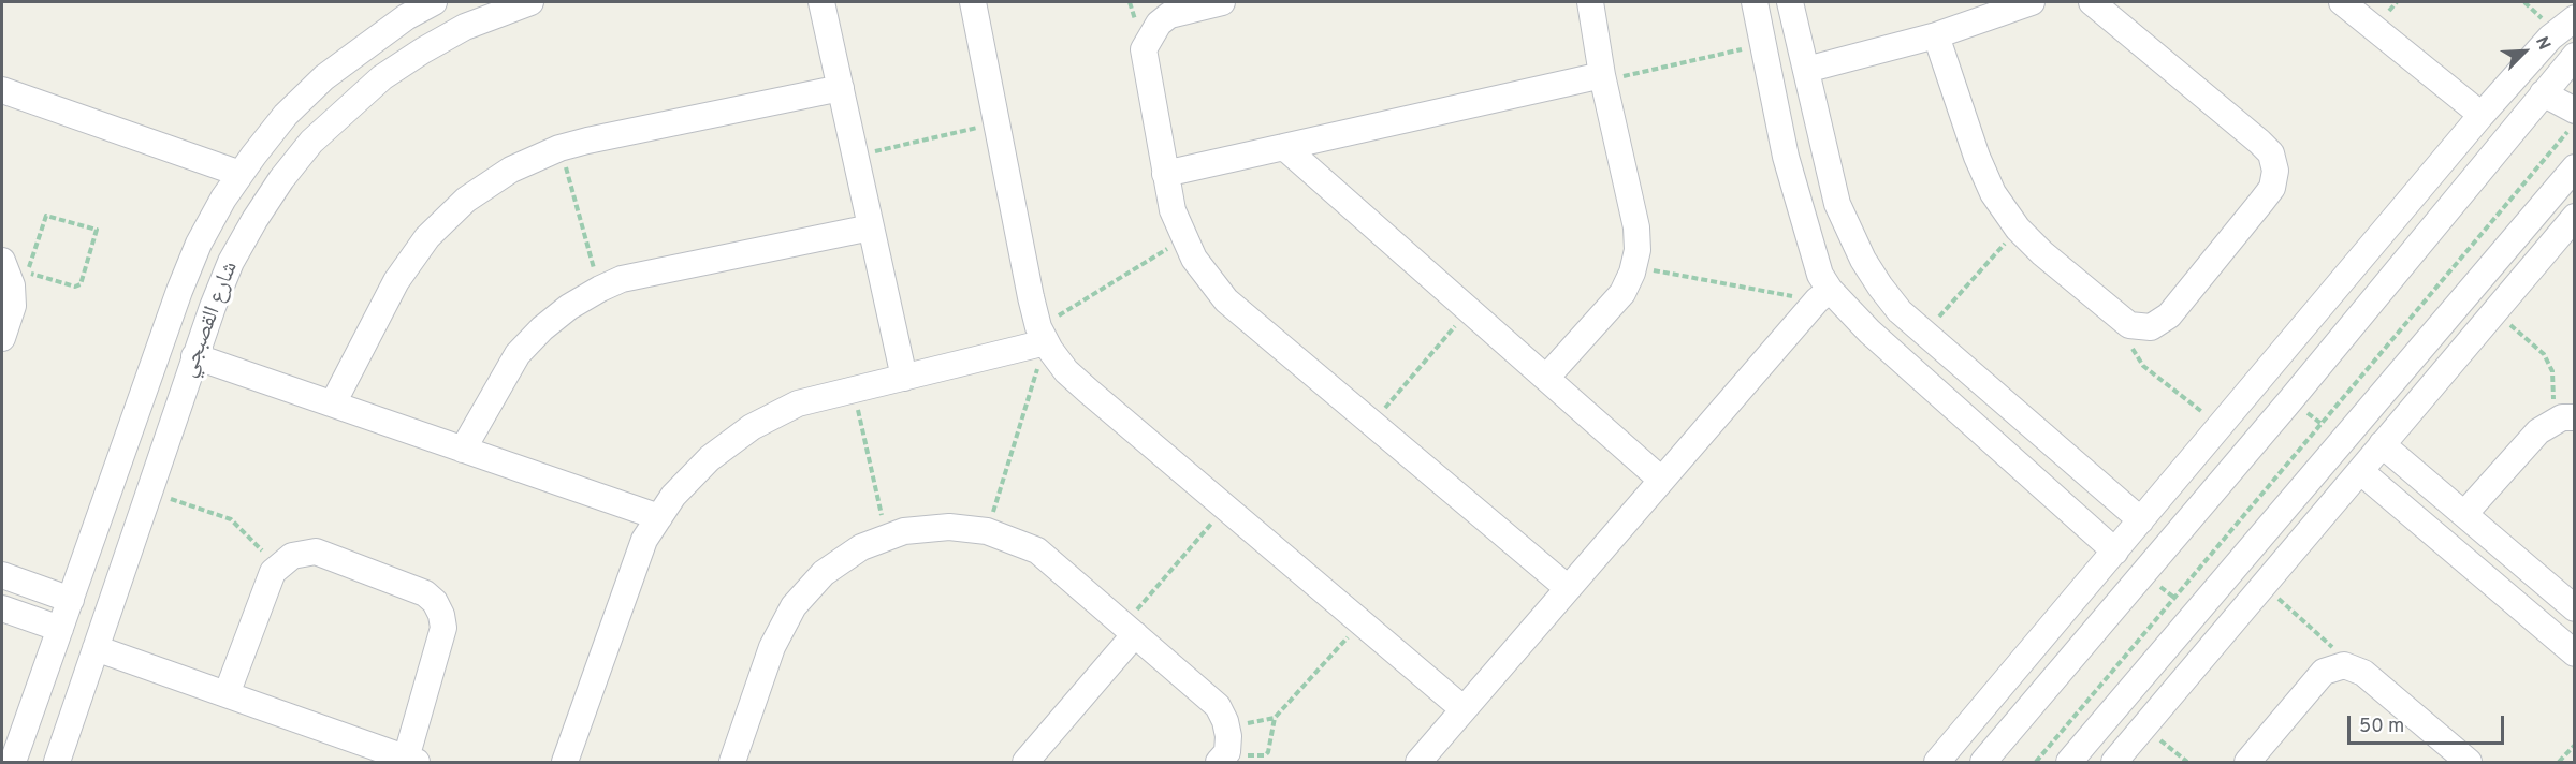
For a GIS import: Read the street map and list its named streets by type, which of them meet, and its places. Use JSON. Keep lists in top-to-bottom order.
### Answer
{
  "streets": {
    "street": ["شارع القصبجي"]
  },
  "scale_bar": "50 m",
  "north": "top right"
}
